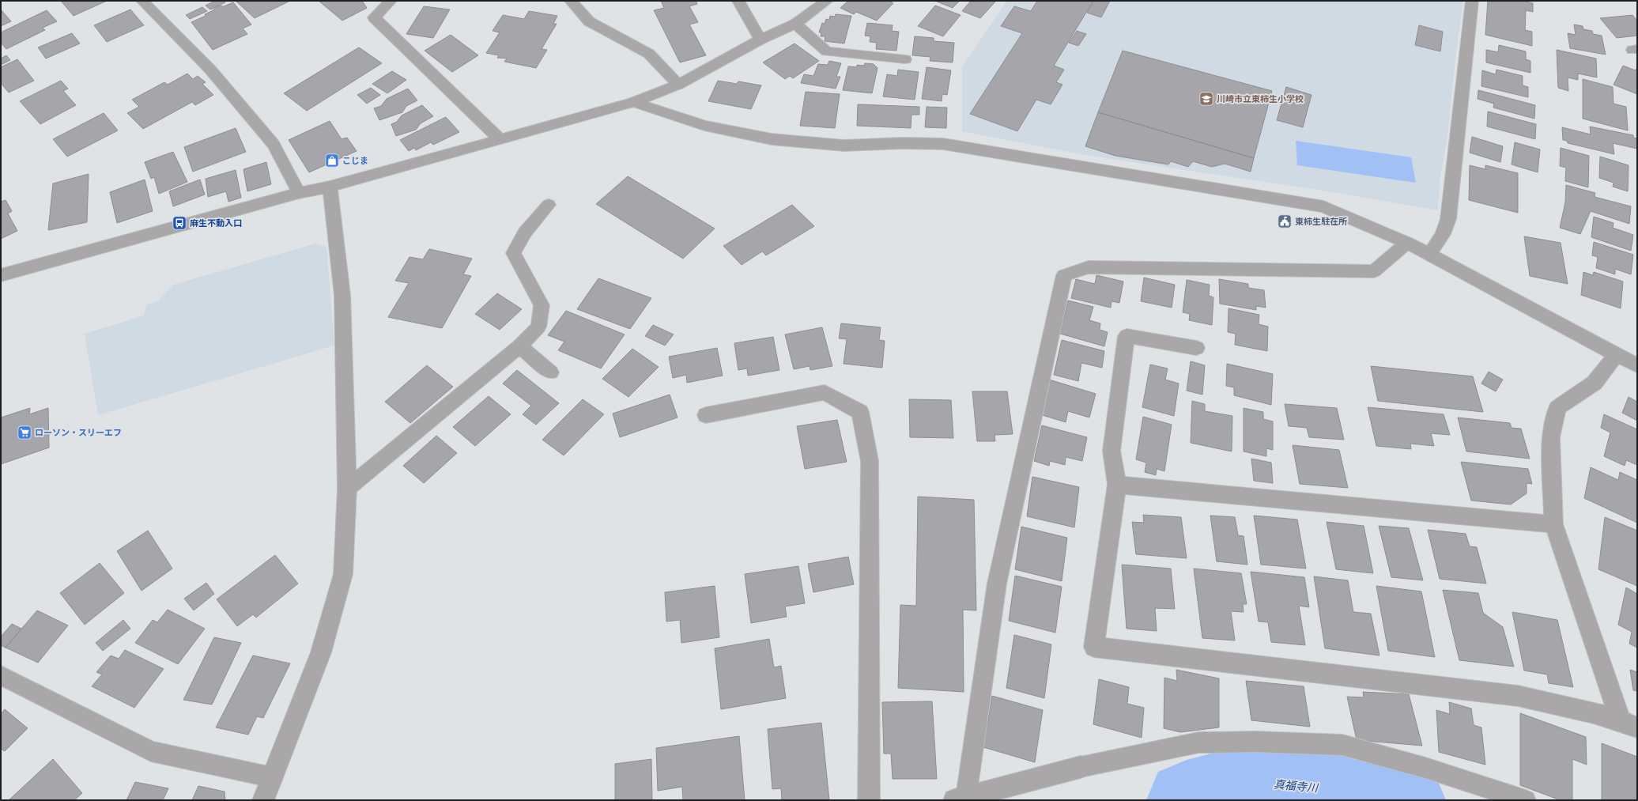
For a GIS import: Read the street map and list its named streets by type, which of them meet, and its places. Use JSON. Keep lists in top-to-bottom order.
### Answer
{
  "water": ["真福寺川"],
  "places": {
    "school or university": ["川崎市立東柿生小学校"],
    "shop": ["こじま"],
    "public building": ["東柿生駐在所"],
    "bus stop": ["麻生不動入口"],
    "supermarket": ["ローソン・スリーエフ"]
  }
}
